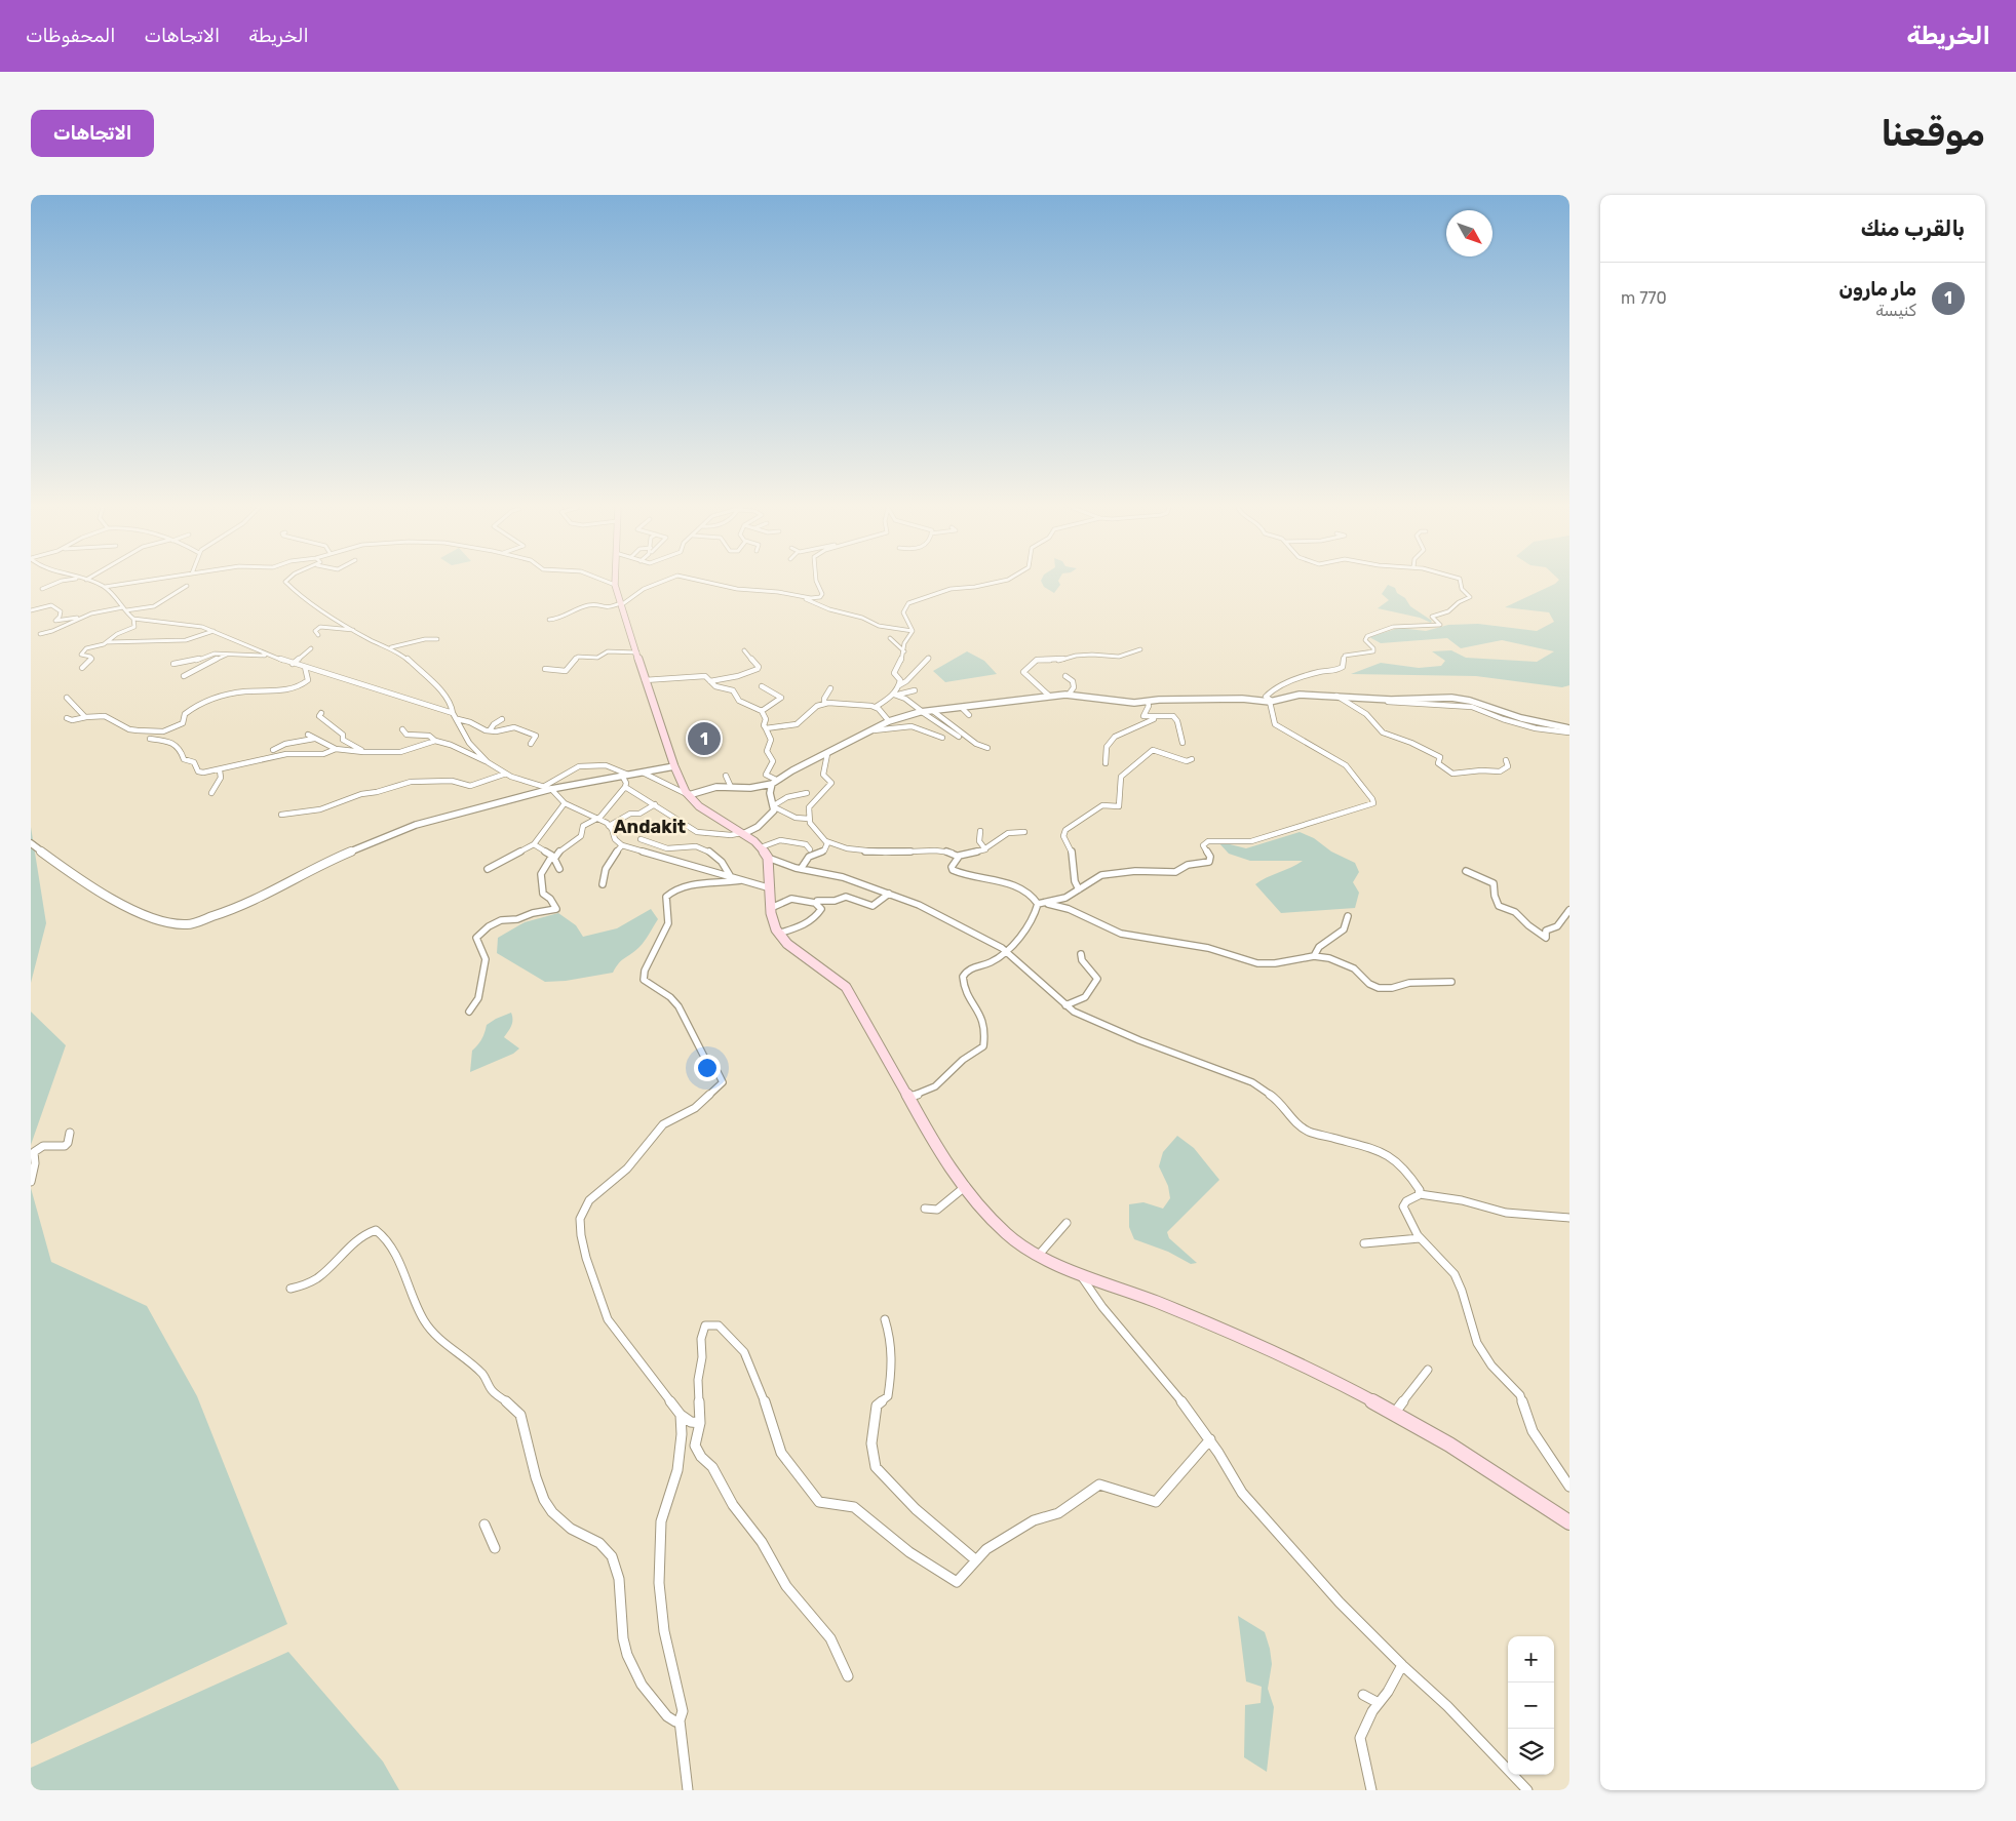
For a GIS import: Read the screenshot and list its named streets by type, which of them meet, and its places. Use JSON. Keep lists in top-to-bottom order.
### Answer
{
  "districts": ["Andakit"],
  "north": "bottom right",
  "page": {
    "header": "الخريطة",
    "nav": ["الخريطة", "الاتجاهات", "المحفوظات"],
    "buttons": "الاتجاهات",
    "title": "موقعنا",
    "heading": "بالقرب منك",
    "list": [
      {
        "mark": "1",
        "name": "مار مارون",
        "note": "كنيسة",
        "value": "770 m"
      }
    ],
    "pins": "1",
    "map_buttons": ["+", "−"]
  }
}
